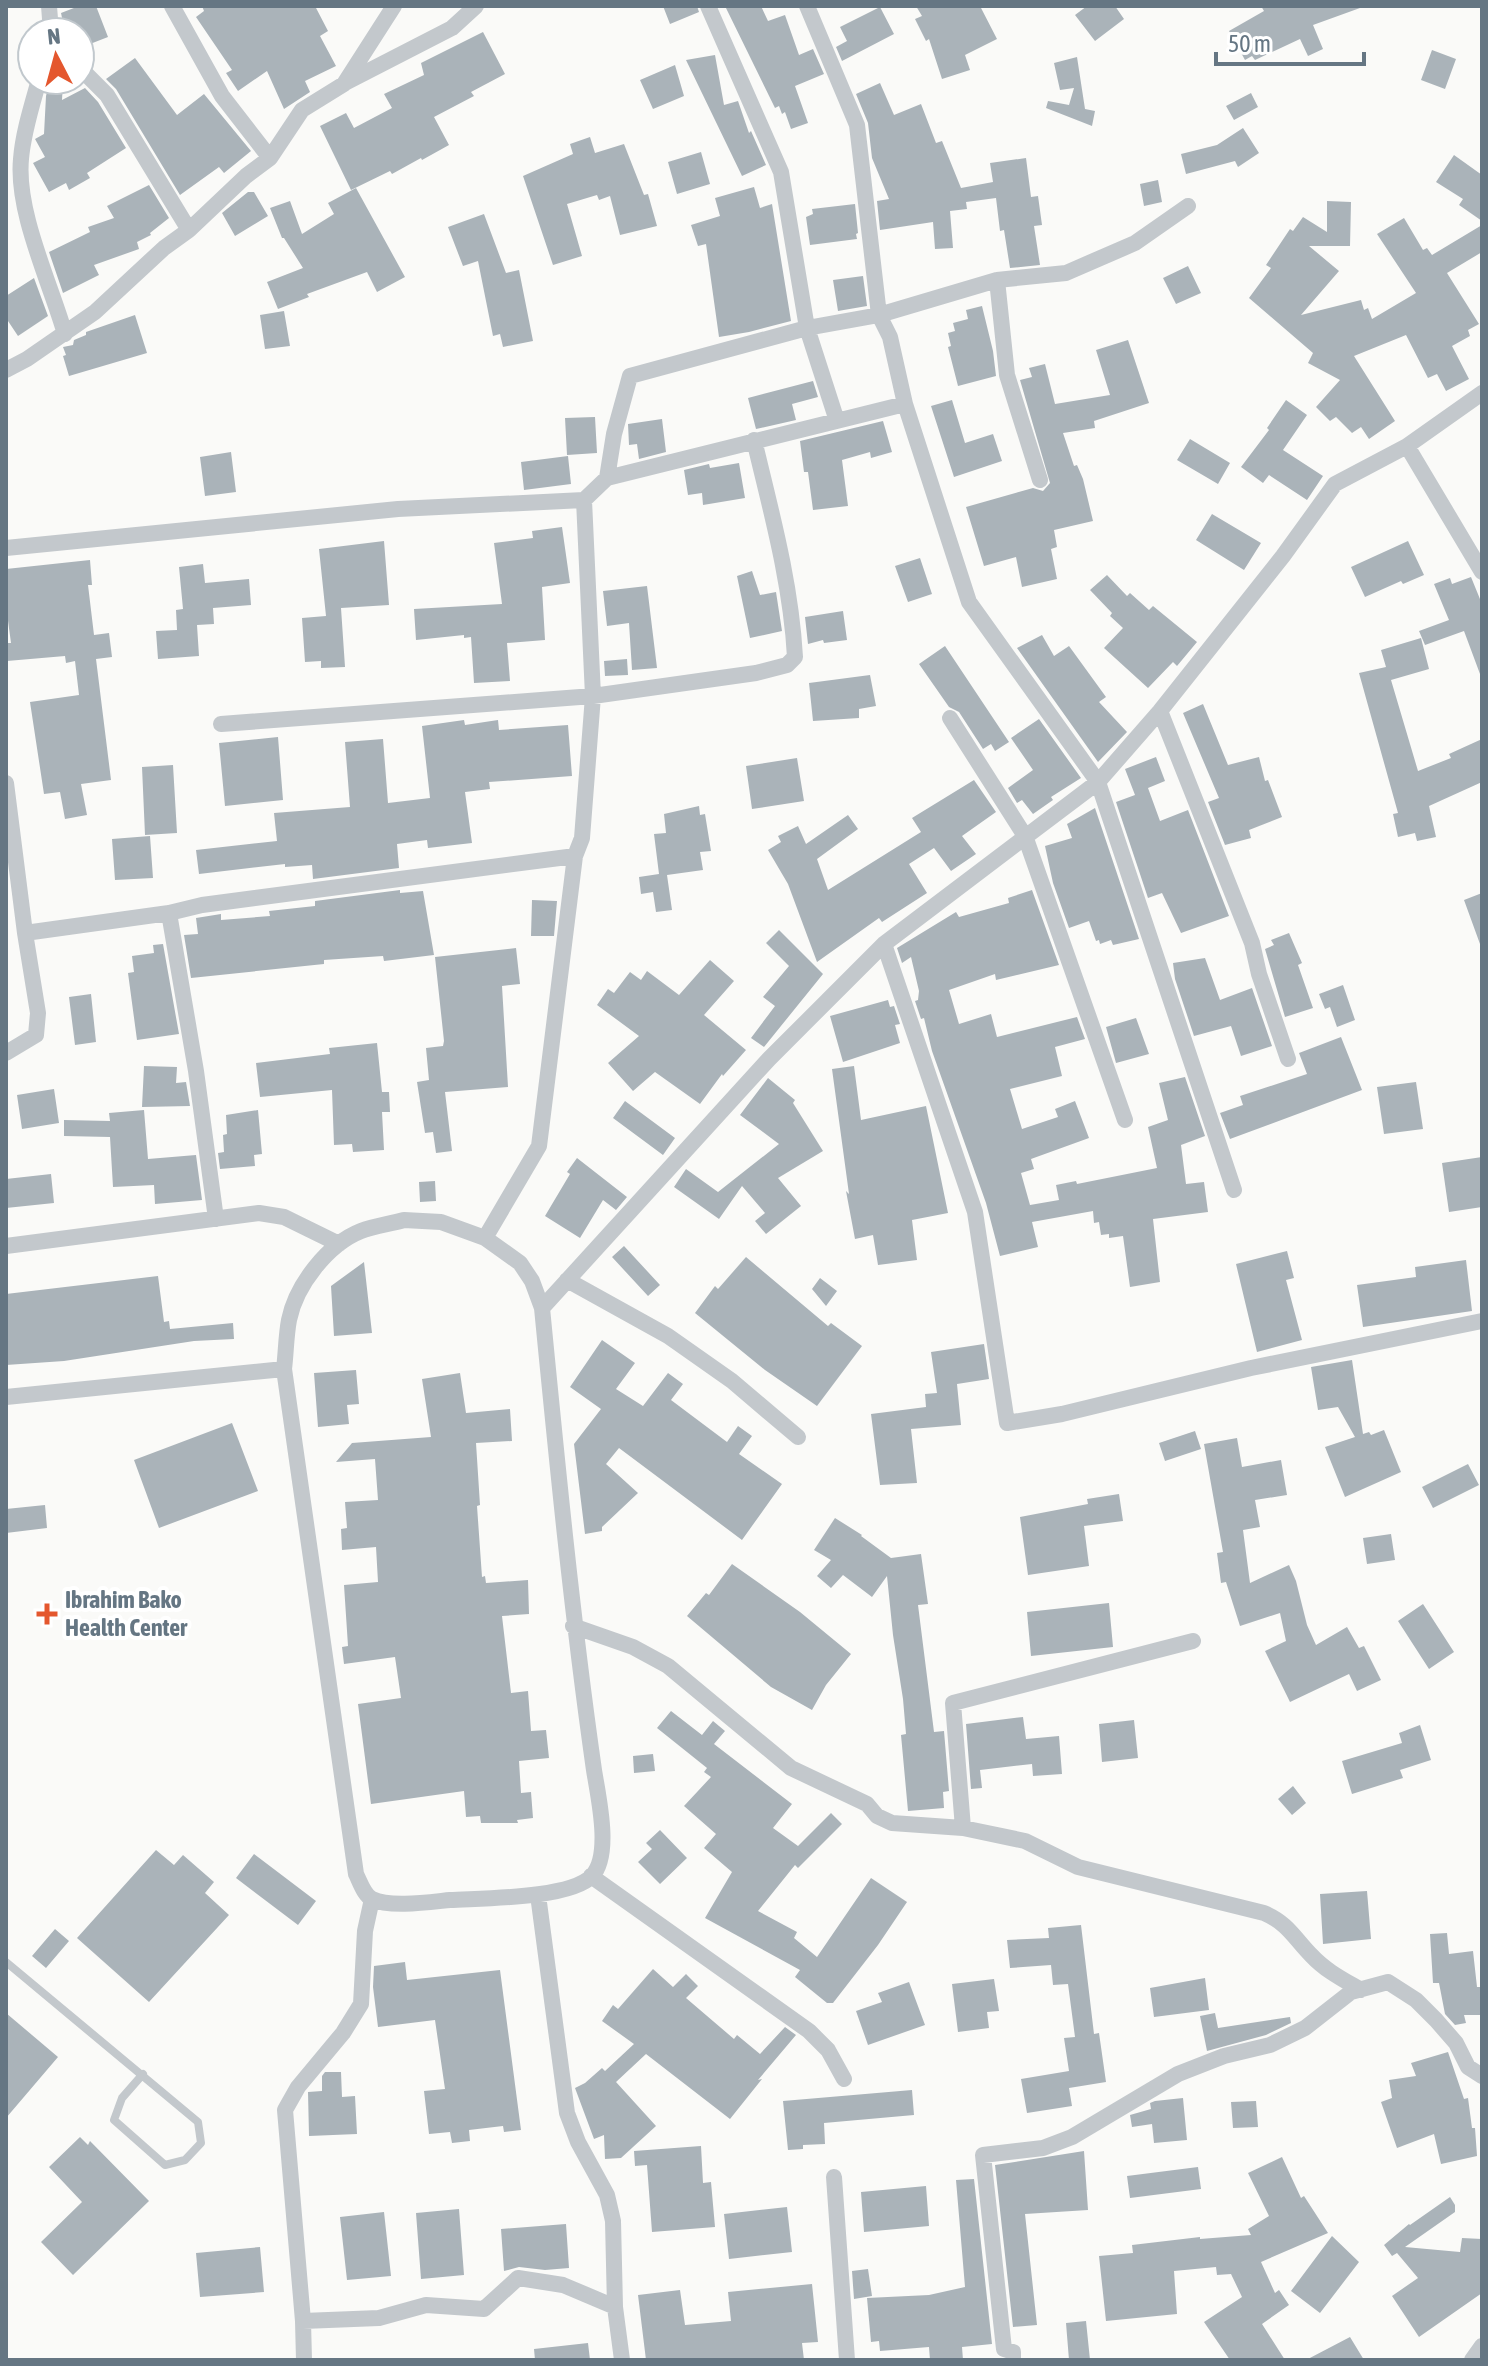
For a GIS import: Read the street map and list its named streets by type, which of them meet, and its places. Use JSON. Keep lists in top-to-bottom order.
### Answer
{
  "places": {
    "health": ["Ibrahim Bako Health Center"]
  },
  "scale_bar": "50 m",
  "north": "top"
}
